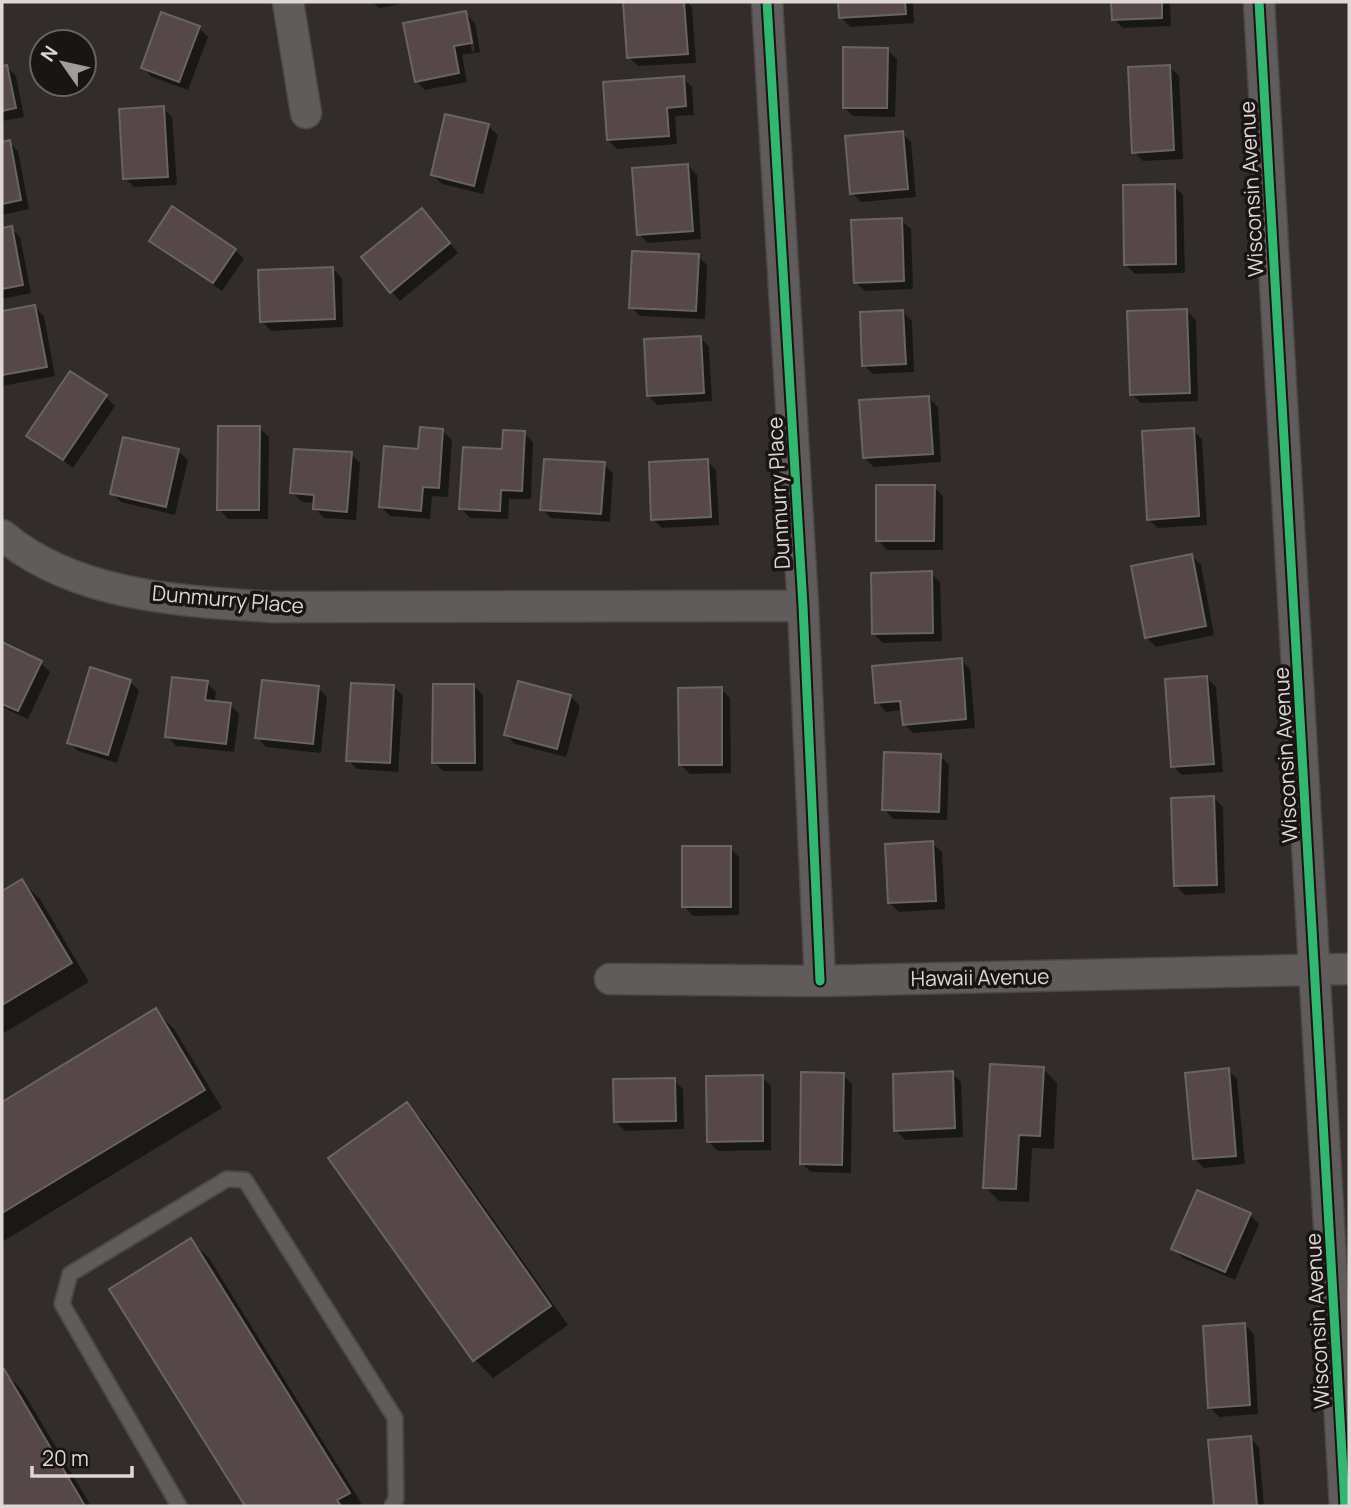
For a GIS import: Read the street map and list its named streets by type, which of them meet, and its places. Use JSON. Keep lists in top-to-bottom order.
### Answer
{
  "streets": {
    "street": ["Wisconsin Avenue", "Dunmurry Place", "Hawaii Avenue"]
  },
  "crossings": [
    ["Wisconsin Avenue", "Hawaii Avenue"],
    ["Dunmurry Place", "Hawaii Avenue"]
  ],
  "scale_bar": "20 m",
  "north": "top left"
}
